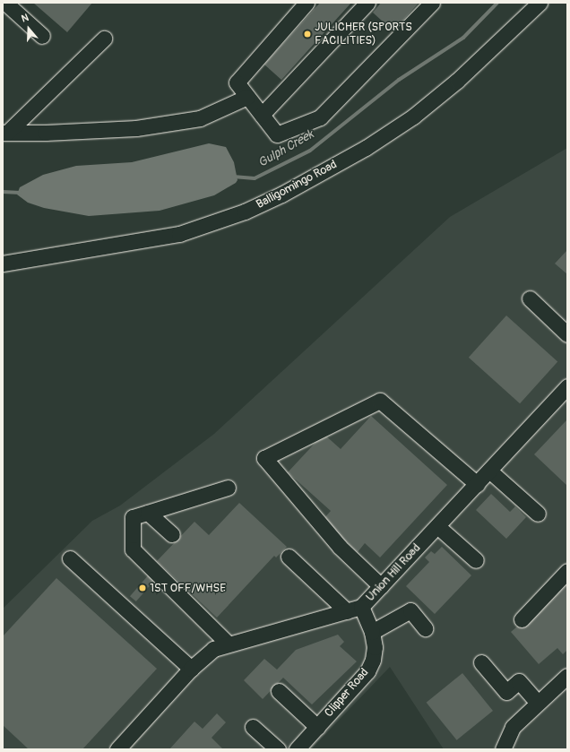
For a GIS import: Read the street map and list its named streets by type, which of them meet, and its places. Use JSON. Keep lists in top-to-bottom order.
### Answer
{
  "streets": {
    "street": ["Balligomingo Road", "Union Hill Road", "Clipper Road"]
  },
  "crossings": [
    ["Union Hill Road", "Clipper Road"]
  ],
  "water": ["Gulph Creek"],
  "places": ["JULICHER (SPORTS FACILITIES)", "1ST OFF/WHSE"],
  "north": "top"
}
